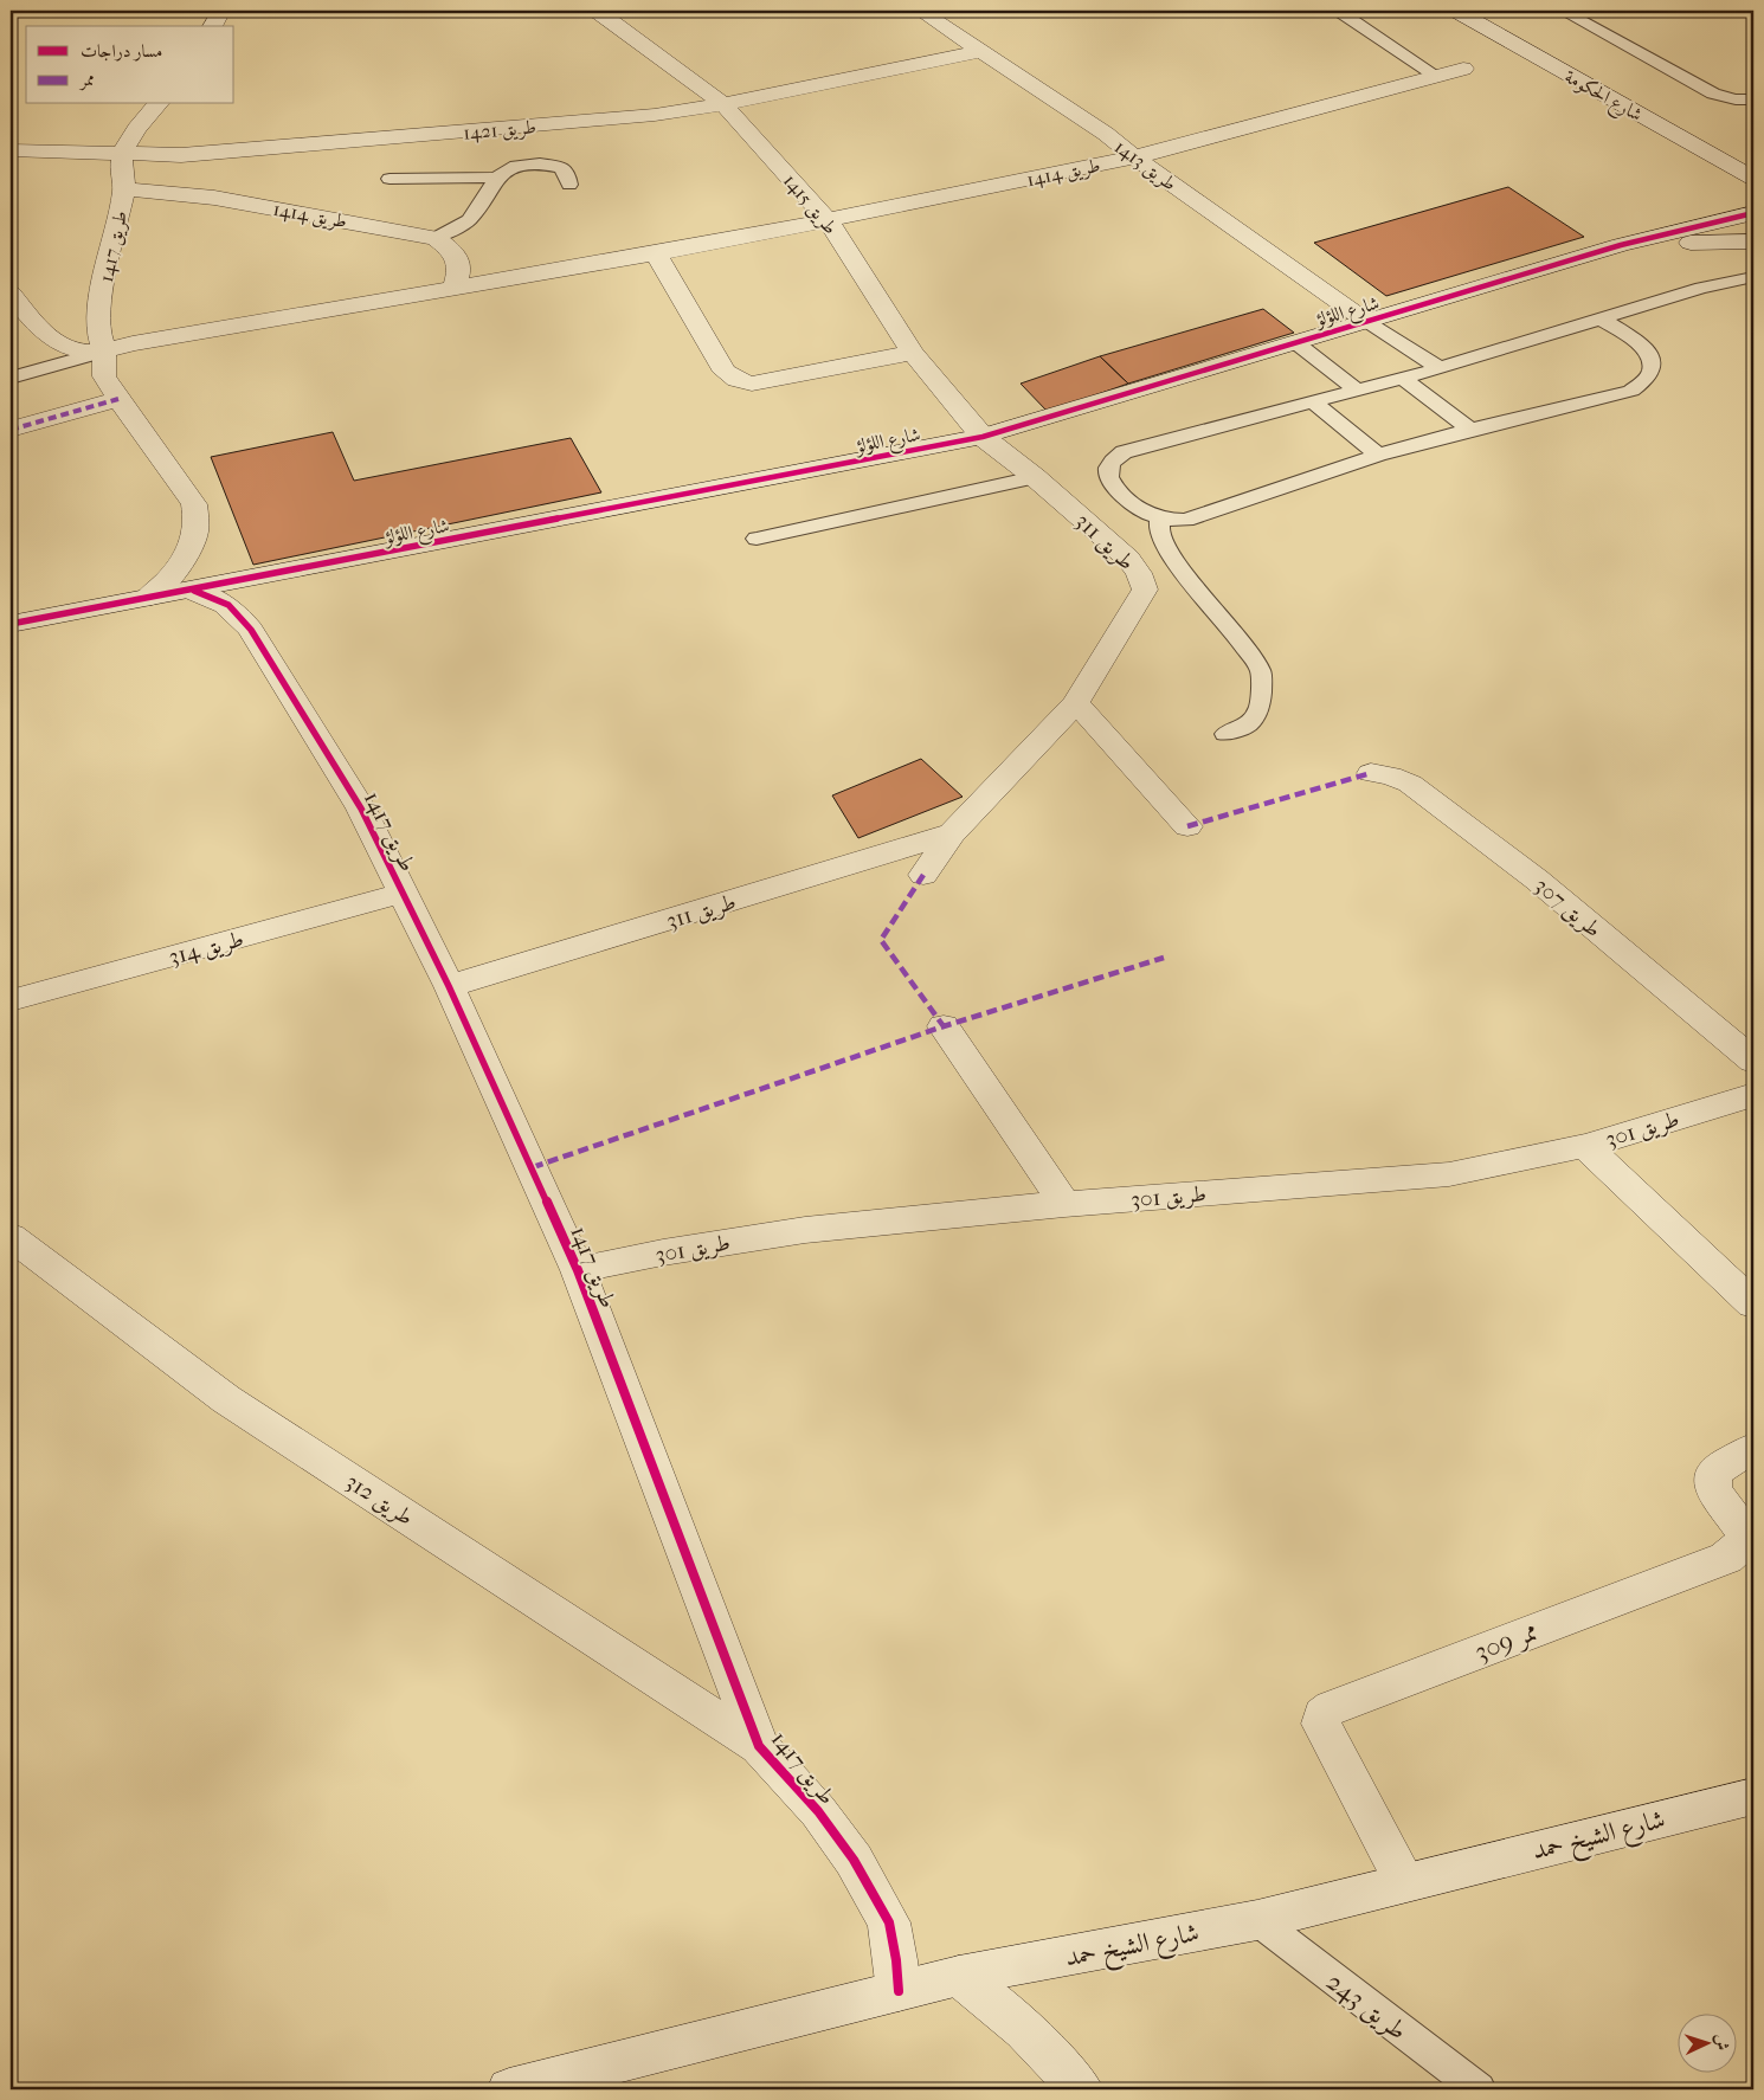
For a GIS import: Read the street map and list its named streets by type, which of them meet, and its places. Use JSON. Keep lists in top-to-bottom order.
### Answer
{
  "streets": {
    "street": [
      "شارع الحكومة",
      "طريق 1421",
      "طريق 1413",
      "طريق 1414",
      "طريق 1415",
      "طريق 1417",
      "شارع اللؤلؤ",
      "طريق 311",
      "طريق 307",
      "طريق 314",
      "طريق 301",
      "طريق 312",
      "ممر 309",
      "شارع الشيخ حمد"
    ],
    "lane": ["طريق 243"]
  },
  "crossings": [
    ["طريق 1421", "طريق 1413"],
    ["طريق 1421", "طريق 1415"],
    ["طريق 1421", "طريق 1417"],
    ["طريق 1413", "طريق 1414"],
    ["طريق 1413", "شارع اللؤلؤ"],
    ["طريق 1414", "طريق 1415"],
    ["طريق 1414", "طريق 1417"],
    ["طريق 1415", "شارع اللؤلؤ"],
    ["طريق 1415", "طريق 311"],
    ["طريق 1417", "شارع اللؤلؤ"],
    ["طريق 1417", "طريق 311"],
    ["طريق 1417", "طريق 314"],
    ["طريق 1417", "طريق 301"],
    ["طريق 1417", "طريق 312"],
    ["طريق 1417", "شارع الشيخ حمد"],
    ["شارع اللؤلؤ", "طريق 311"],
    ["ممر 309", "شارع الشيخ حمد"],
    ["شارع الشيخ حمد", "طريق 243"]
  ],
  "legend": ["مسار دراجات", "ممر"],
  "north": "right"
}
